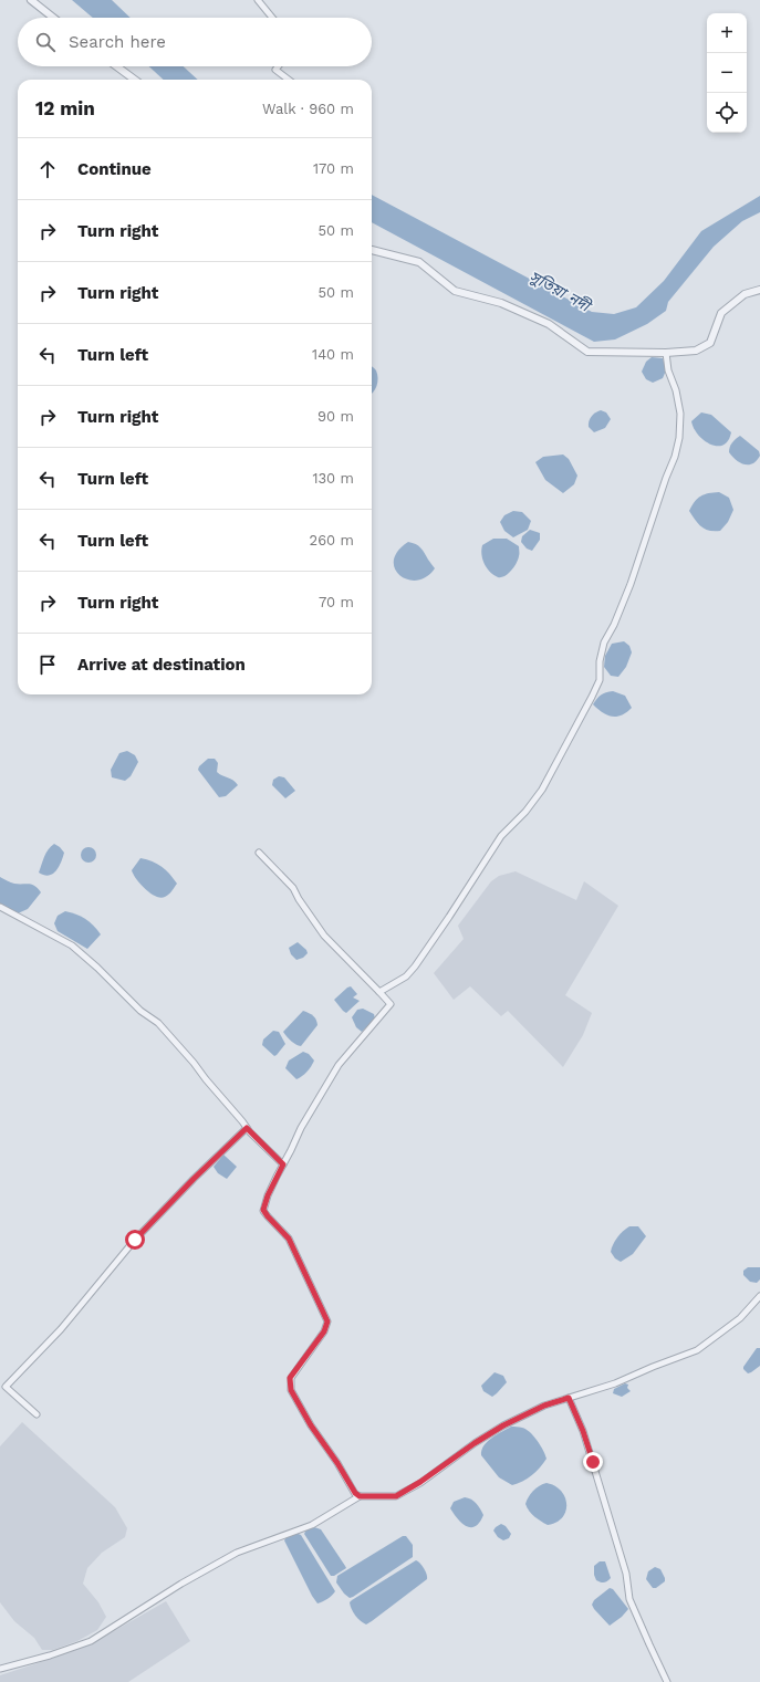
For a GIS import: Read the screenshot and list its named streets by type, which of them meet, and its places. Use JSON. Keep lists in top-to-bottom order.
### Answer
{
  "water": ["সুতিয়া নদী"],
  "page": {
    "map_buttons": ["+", "−"],
    "search": "Search here",
    "heading": ["12 min", "Walk · 960 m"],
    "list": [
      ["Continue", "170 m"],
      ["Turn right", "50 m"],
      ["Turn right", "50 m"],
      ["Turn left", "140 m"],
      ["Turn right", "90 m"],
      ["Turn left", "130 m"],
      ["Turn left", "260 m"],
      ["Turn right", "70 m"],
      "Arrive at destination"
    ]
  }
}
